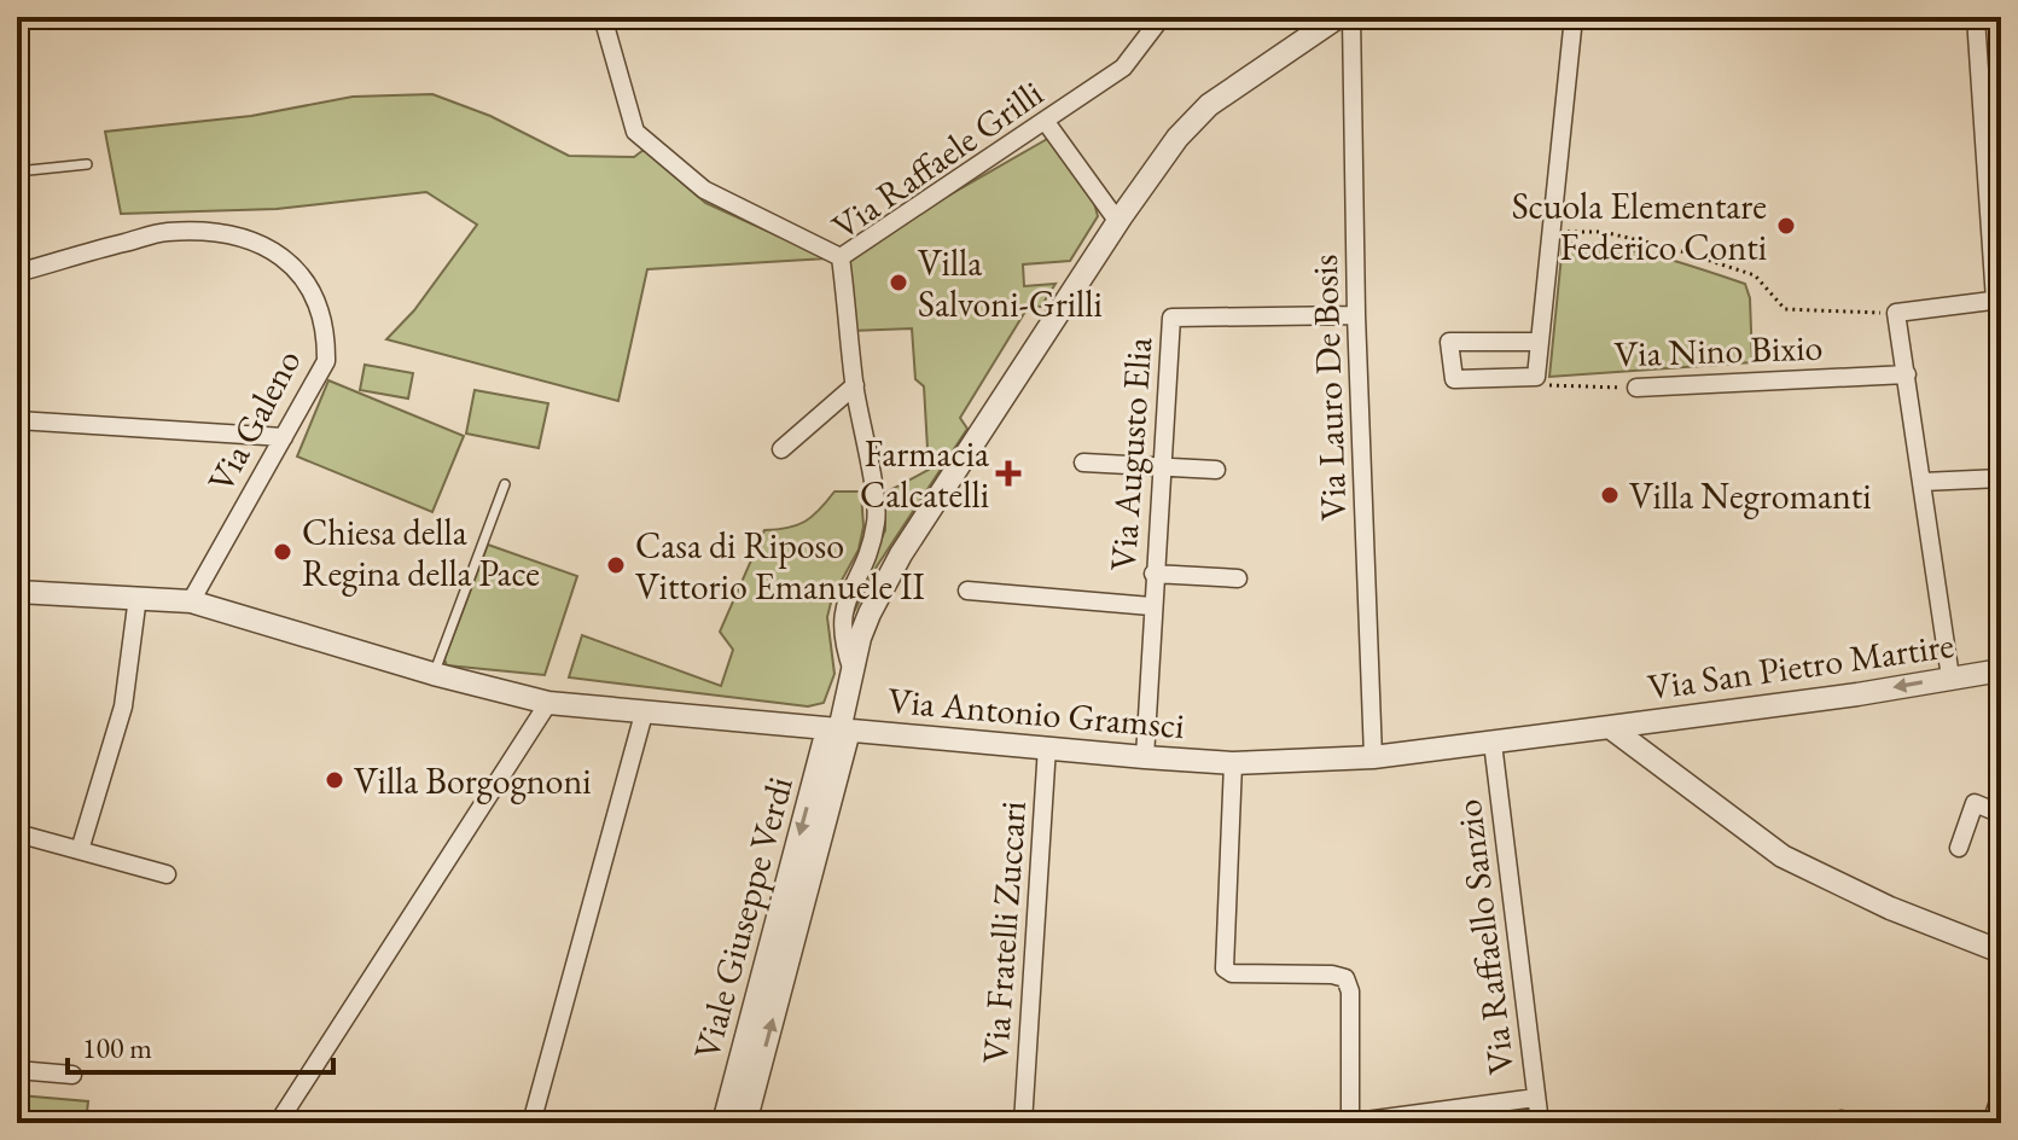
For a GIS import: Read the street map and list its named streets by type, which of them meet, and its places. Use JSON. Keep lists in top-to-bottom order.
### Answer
{
  "streets": {
    "street": [
      "Via Raffaele Grilli",
      "Via Nino Bixio",
      "Via Lauro De Bosis",
      "Via Galeno",
      "Via Augusto Elia",
      "Via San Pietro Martire",
      "Via Antonio Gramsci",
      "Viale Giuseppe Verdi",
      "Via Fratelli Zuccari",
      "Via Raffaello Sanzio"
    ]
  },
  "crossings": [
    ["Via Lauro De Bosis", "Via Augusto Elia"],
    ["Via Lauro De Bosis", "Via Antonio Gramsci"],
    ["Via Galeno", "Via Antonio Gramsci"],
    ["Via Augusto Elia", "Via Antonio Gramsci"],
    ["Via San Pietro Martire", "Via Antonio Gramsci"],
    ["Via Antonio Gramsci", "Viale Giuseppe Verdi"],
    ["Via Antonio Gramsci", "Via Fratelli Zuccari"],
    ["Via Antonio Gramsci", "Via Raffaello Sanzio"]
  ],
  "one_way": ["Via San Pietro Martire"],
  "places": {
    "other": [
      "Scuola Elementare Federico Conti",
      "Villa Salvoni-Grilli",
      "Villa Negromanti",
      "Chiesa della Regina della Pace",
      "Casa di Riposo Vittorio Emanuele II",
      "Villa Borgognoni"
    ],
    "health": ["Farmacia Calcatelli"]
  },
  "scale_bar": "100 m"
}
